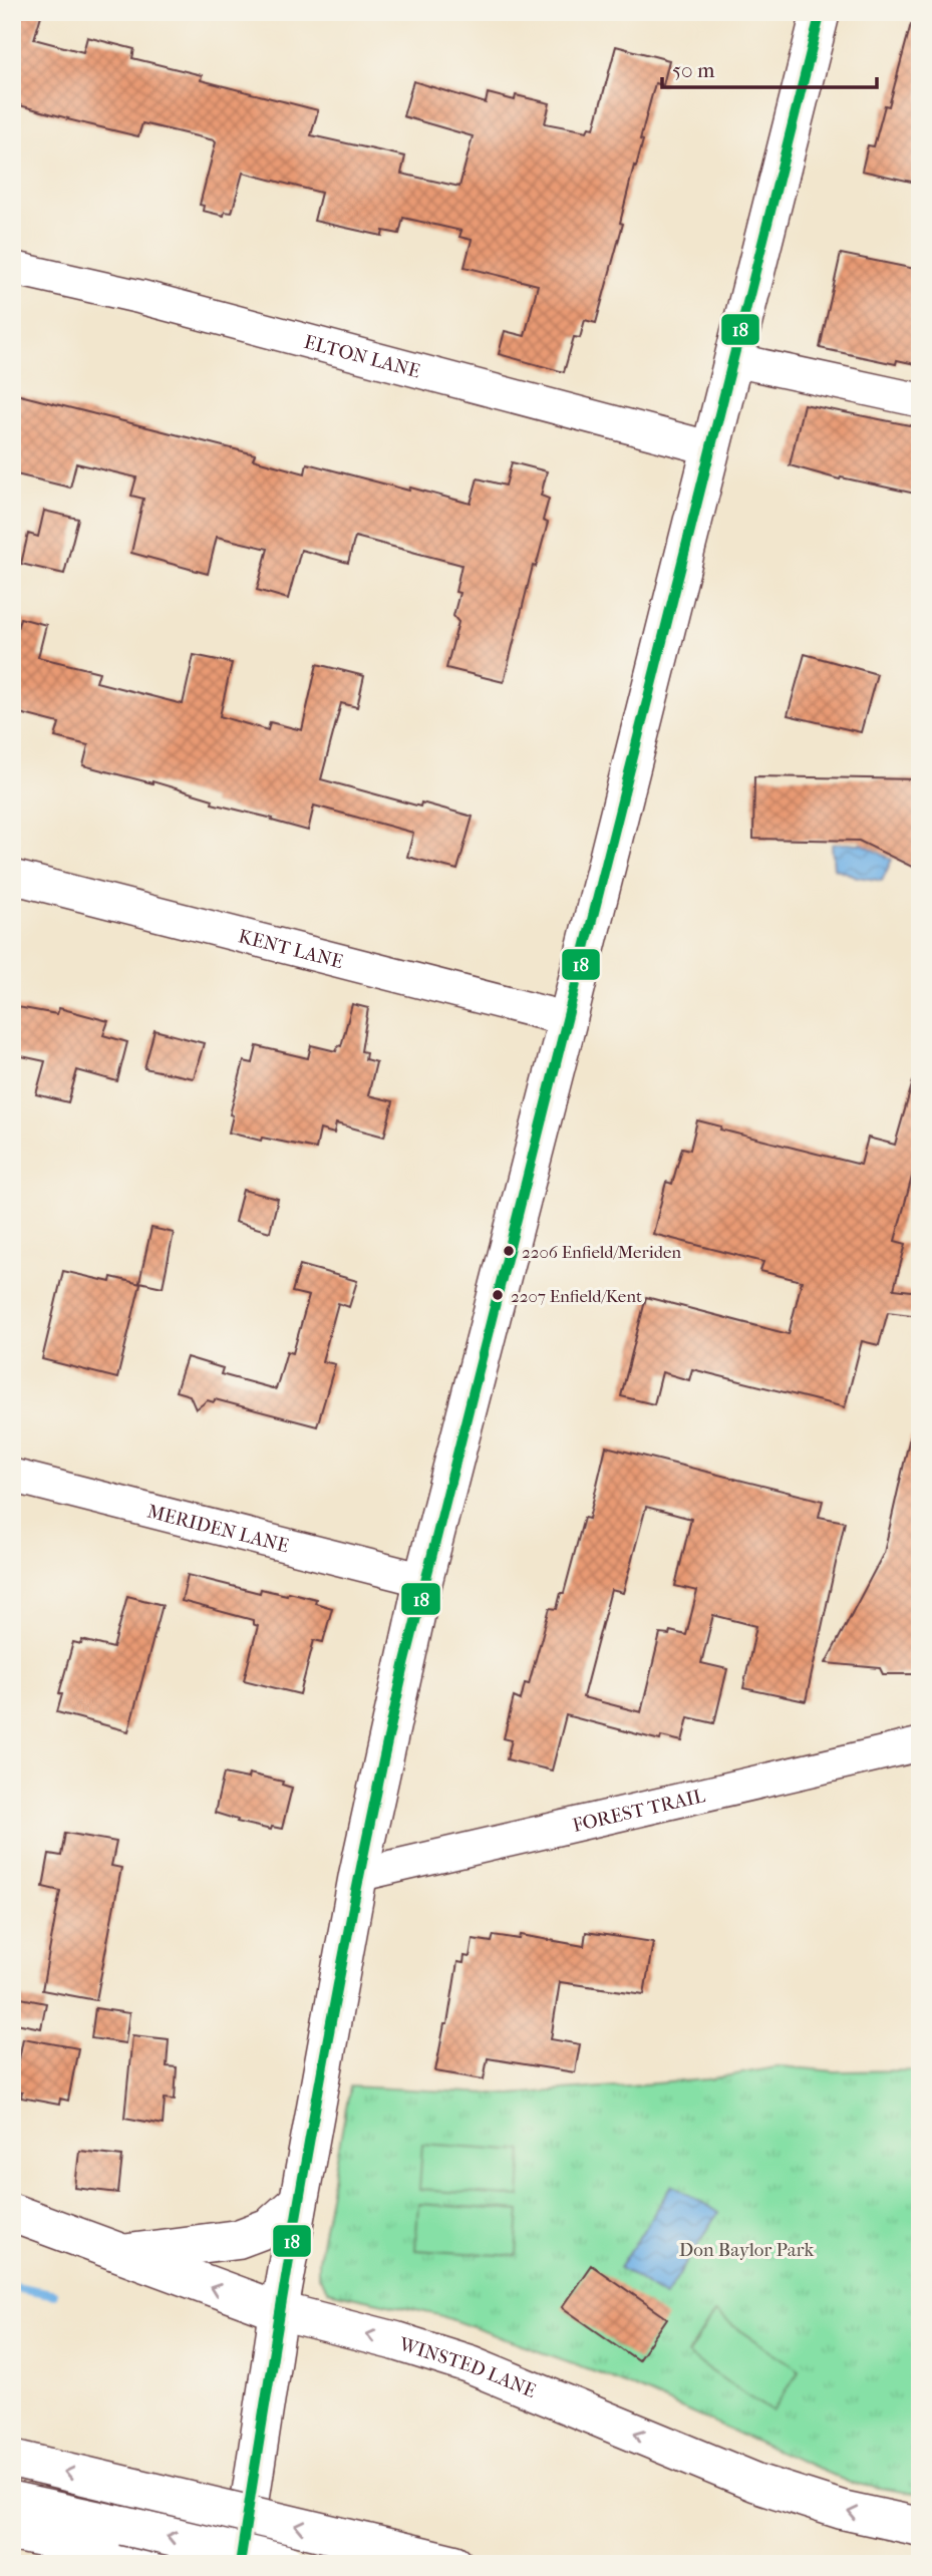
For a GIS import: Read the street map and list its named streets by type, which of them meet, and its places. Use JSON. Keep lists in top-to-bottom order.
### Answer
{
  "streets": {
    "main road": ["WINSTED LANE"],
    "street": [
      "ELTON LANE",
      "KENT LANE",
      "MERIDEN LANE",
      "FOREST TRAIL"
    ]
  },
  "parks": ["Don Baylor Park"],
  "places": ["2206 Enfield/Meriden", "2207 Enfield/Kent"],
  "lines": ["transit line 18"],
  "scale_bar": "50 m"
}
